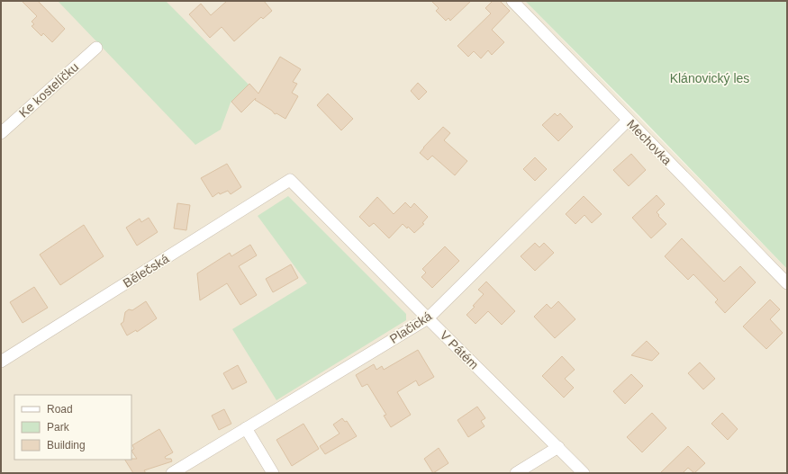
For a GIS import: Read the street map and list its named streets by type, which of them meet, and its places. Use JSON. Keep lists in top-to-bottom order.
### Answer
{
  "streets": {
    "street": [
      "Ke kostelíčku",
      "Mechovka",
      "Bělečská",
      "Plačická",
      "V Pátém"
    ]
  },
  "crossings": [
    ["Mechovka", "Plačická"],
    ["Bělečská", "V Pátém"],
    ["Plačická", "V Pátém"]
  ],
  "parks": ["Klánovický les"],
  "legend": ["Road", "Park", "Building"]
}
